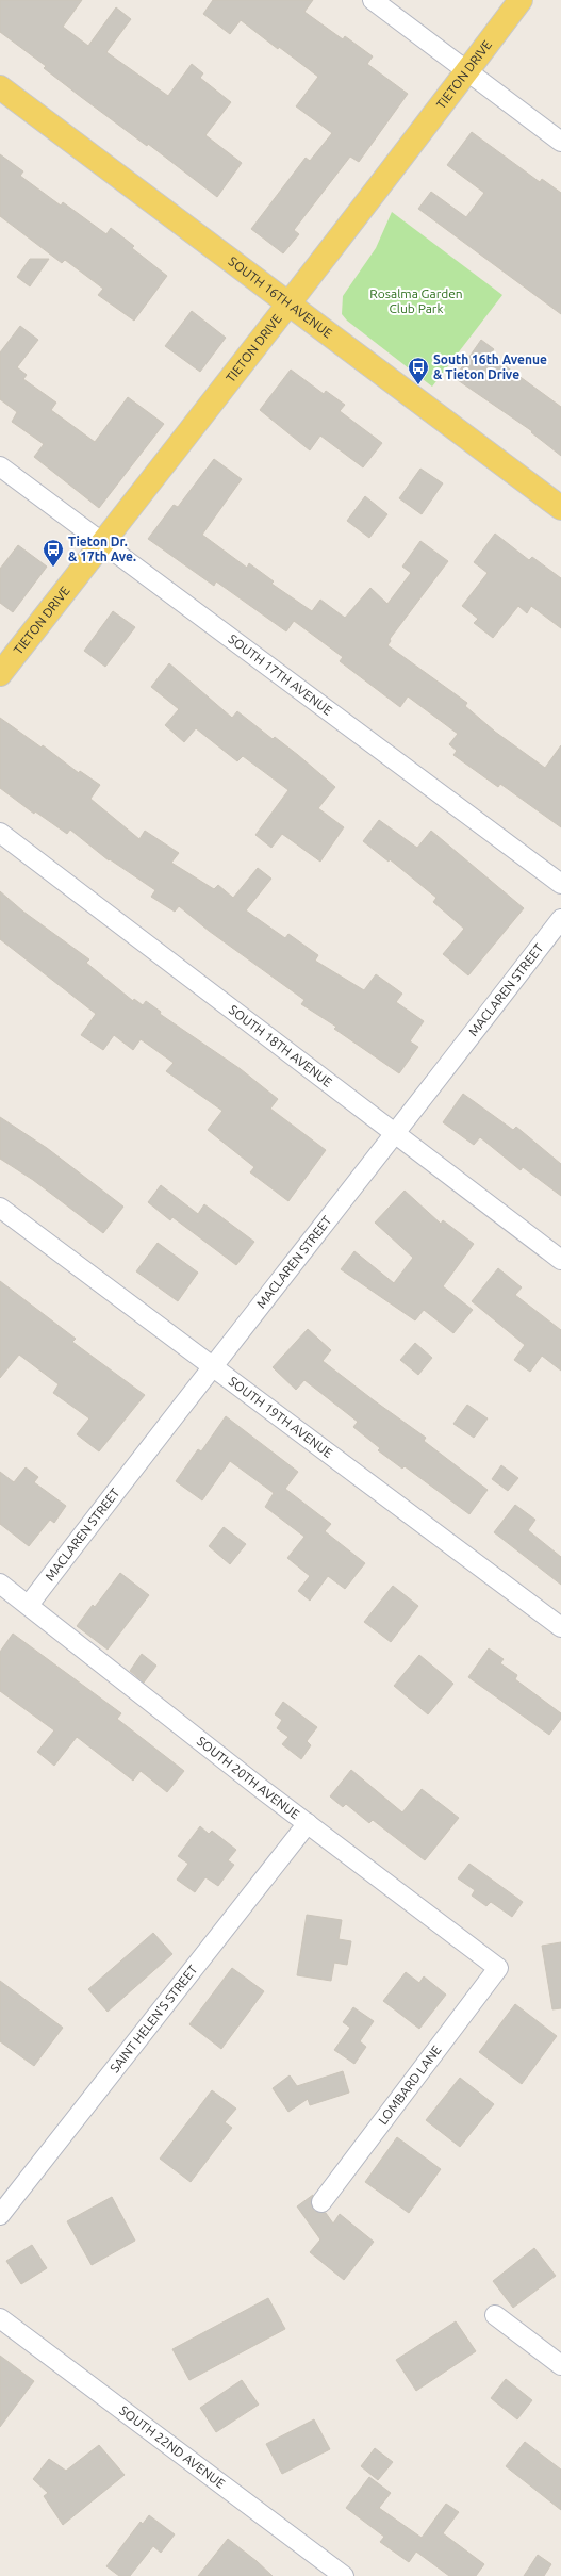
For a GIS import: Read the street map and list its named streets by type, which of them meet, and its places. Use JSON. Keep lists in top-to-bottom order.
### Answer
{
  "streets": {
    "main road": ["TIETON DRIVE", "SOUTH 16TH AVENUE"],
    "street": [
      "SOUTH 17TH AVENUE",
      "MACLAREN STREET",
      "SOUTH 18TH AVENUE",
      "SOUTH 19TH AVENUE",
      "SOUTH 20TH AVENUE",
      "SAINT HELEN'S STREET",
      "LOMBARD LANE",
      "SOUTH 22ND AVENUE"
    ]
  },
  "crossings": [
    ["TIETON DRIVE", "SOUTH 16TH AVENUE"],
    ["TIETON DRIVE", "SOUTH 17TH AVENUE"],
    ["MACLAREN STREET", "SOUTH 18TH AVENUE"],
    ["MACLAREN STREET", "SOUTH 19TH AVENUE"],
    ["MACLAREN STREET", "SOUTH 20TH AVENUE"],
    ["SOUTH 20TH AVENUE", "SAINT HELEN'S STREET"],
    ["SOUTH 20TH AVENUE", "LOMBARD LANE"]
  ],
  "parks": ["Rosalma Garden Club Park"],
  "places": {
    "bus stop": ["South 16th Avenue & Tieton Drive", "Tieton Dr. & 17th Ave."]
  }
}
